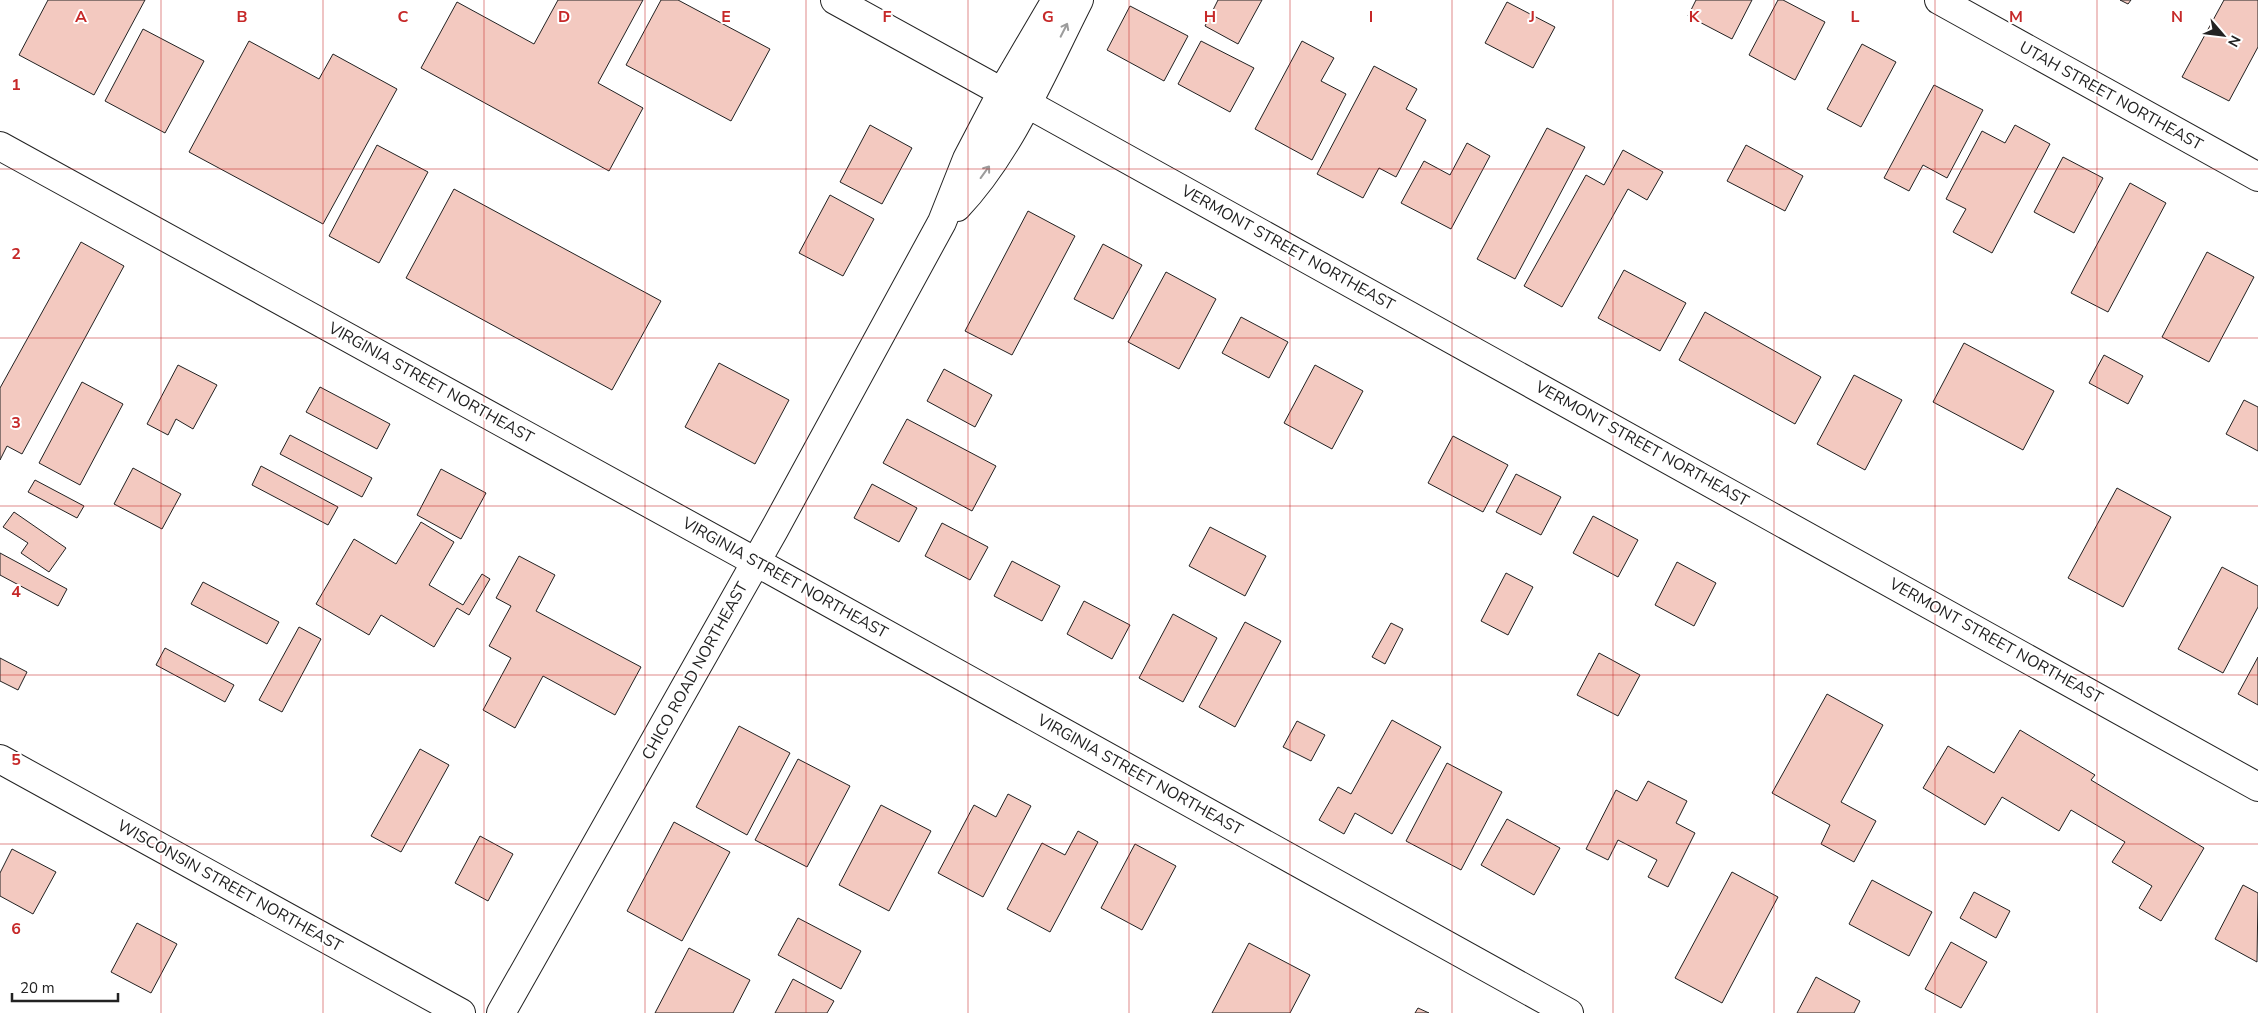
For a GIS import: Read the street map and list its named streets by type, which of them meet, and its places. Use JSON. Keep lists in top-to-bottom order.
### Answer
{
  "streets": {
    "street": [
      "UTAH STREET NORTHEAST",
      "VERMONT STREET NORTHEAST",
      "VIRGINIA STREET NORTHEAST",
      "CHICO ROAD NORTHEAST",
      "WISCONSIN STREET NORTHEAST"
    ]
  },
  "crossings": [
    ["VERMONT STREET NORTHEAST", "CHICO ROAD NORTHEAST"],
    ["VIRGINIA STREET NORTHEAST", "CHICO ROAD NORTHEAST"]
  ],
  "scale_bar": "20 m",
  "north": "bottom right",
  "grid": {
    "columns": [
      "A",
      "B",
      "C",
      "D",
      "E",
      "F",
      "G",
      "H",
      "I",
      "J",
      "K",
      "L",
      "M",
      "N"
    ],
    "rows": [
      "1",
      "2",
      "3",
      "4",
      "5",
      "6"
    ]
  }
}
